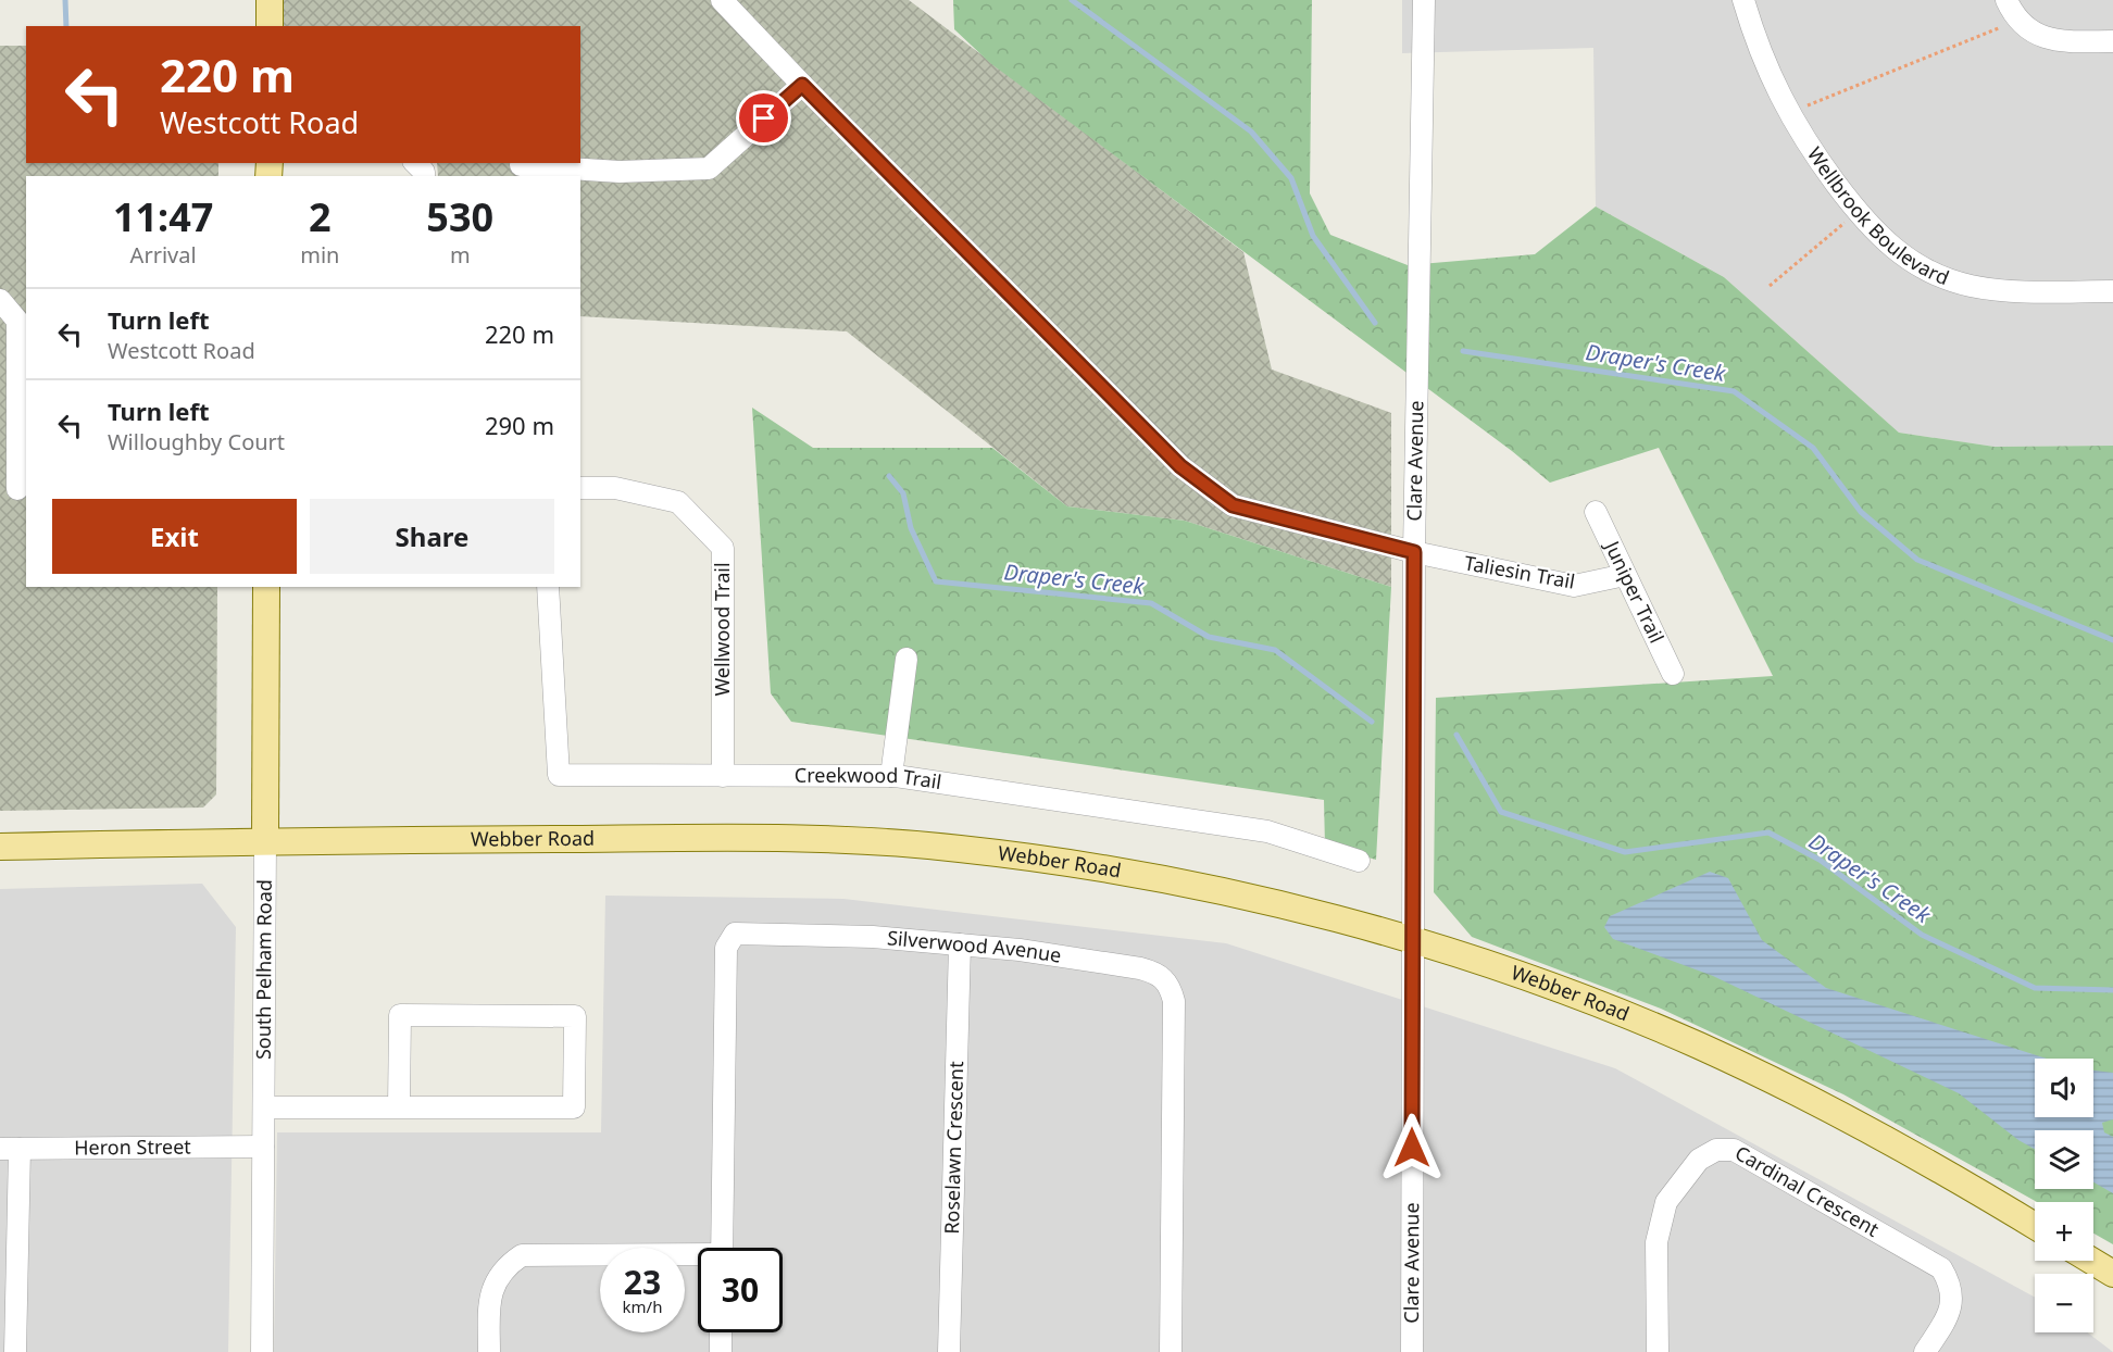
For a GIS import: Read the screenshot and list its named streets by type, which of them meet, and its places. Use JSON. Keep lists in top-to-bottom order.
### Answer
{
  "streets": {
    "main road": ["Webber Road", "South Pelham Road"],
    "street": [
      "Wellbrook Boulevard",
      "Clare Avenue",
      "Taliesin Trail",
      "Juniper Trail",
      "Wellwood Trail",
      "Creekwood Trail",
      "Silverwood Avenue",
      "Heron Street",
      "Roselawn Crescent",
      "Cardinal Crescent"
    ]
  },
  "crossings": [
    ["Clare Avenue", "Taliesin Trail"],
    ["Clare Avenue", "Webber Road"],
    ["Taliesin Trail", "Juniper Trail"],
    ["Wellwood Trail", "Creekwood Trail"],
    ["Webber Road", "South Pelham Road"],
    ["Silverwood Avenue", "Roselawn Crescent"],
    ["South Pelham Road", "Heron Street"]
  ],
  "water": ["Draper's Creek"],
  "page": {
    "turn": ["220 m", "Westcott Road"],
    "eta": [
      "11:47",
      "Arrival",
      "2",
      "min",
      "530",
      "m"
    ],
    "list": [
      {
        "name": "Turn left",
        "note": "Westcott Road",
        "value": "220 m"
      },
      {
        "name": "Turn left",
        "note": "Willoughby Court",
        "value": "290 m"
      }
    ],
    "buttons": ["Exit", "Share"],
    "map_buttons": ["+", "−"],
    "speed": "23 km/h",
    "limit": "30"
  }
}
